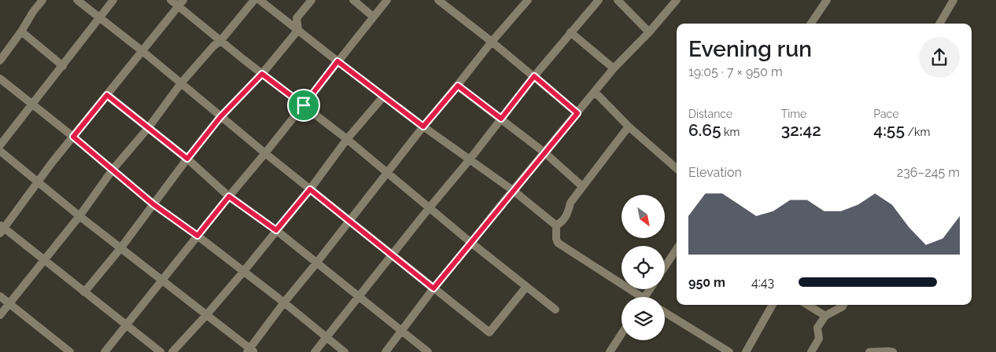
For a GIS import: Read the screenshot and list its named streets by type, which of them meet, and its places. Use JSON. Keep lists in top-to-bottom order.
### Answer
{
  "north": "bottom right",
  "page": {
    "heading": ["Evening run", "19:05 · 7 × 950 m"],
    "stats": [
      ["Distance", "6.65 km"],
      ["Time", "32:42"],
      ["Pace", "4:55 /km"]
    ],
    "chart": ["Elevation", "236–245 m"],
    "list": [
      {
        "name": "950 m",
        "note": "4:43"
      }
    ]
  }
}
